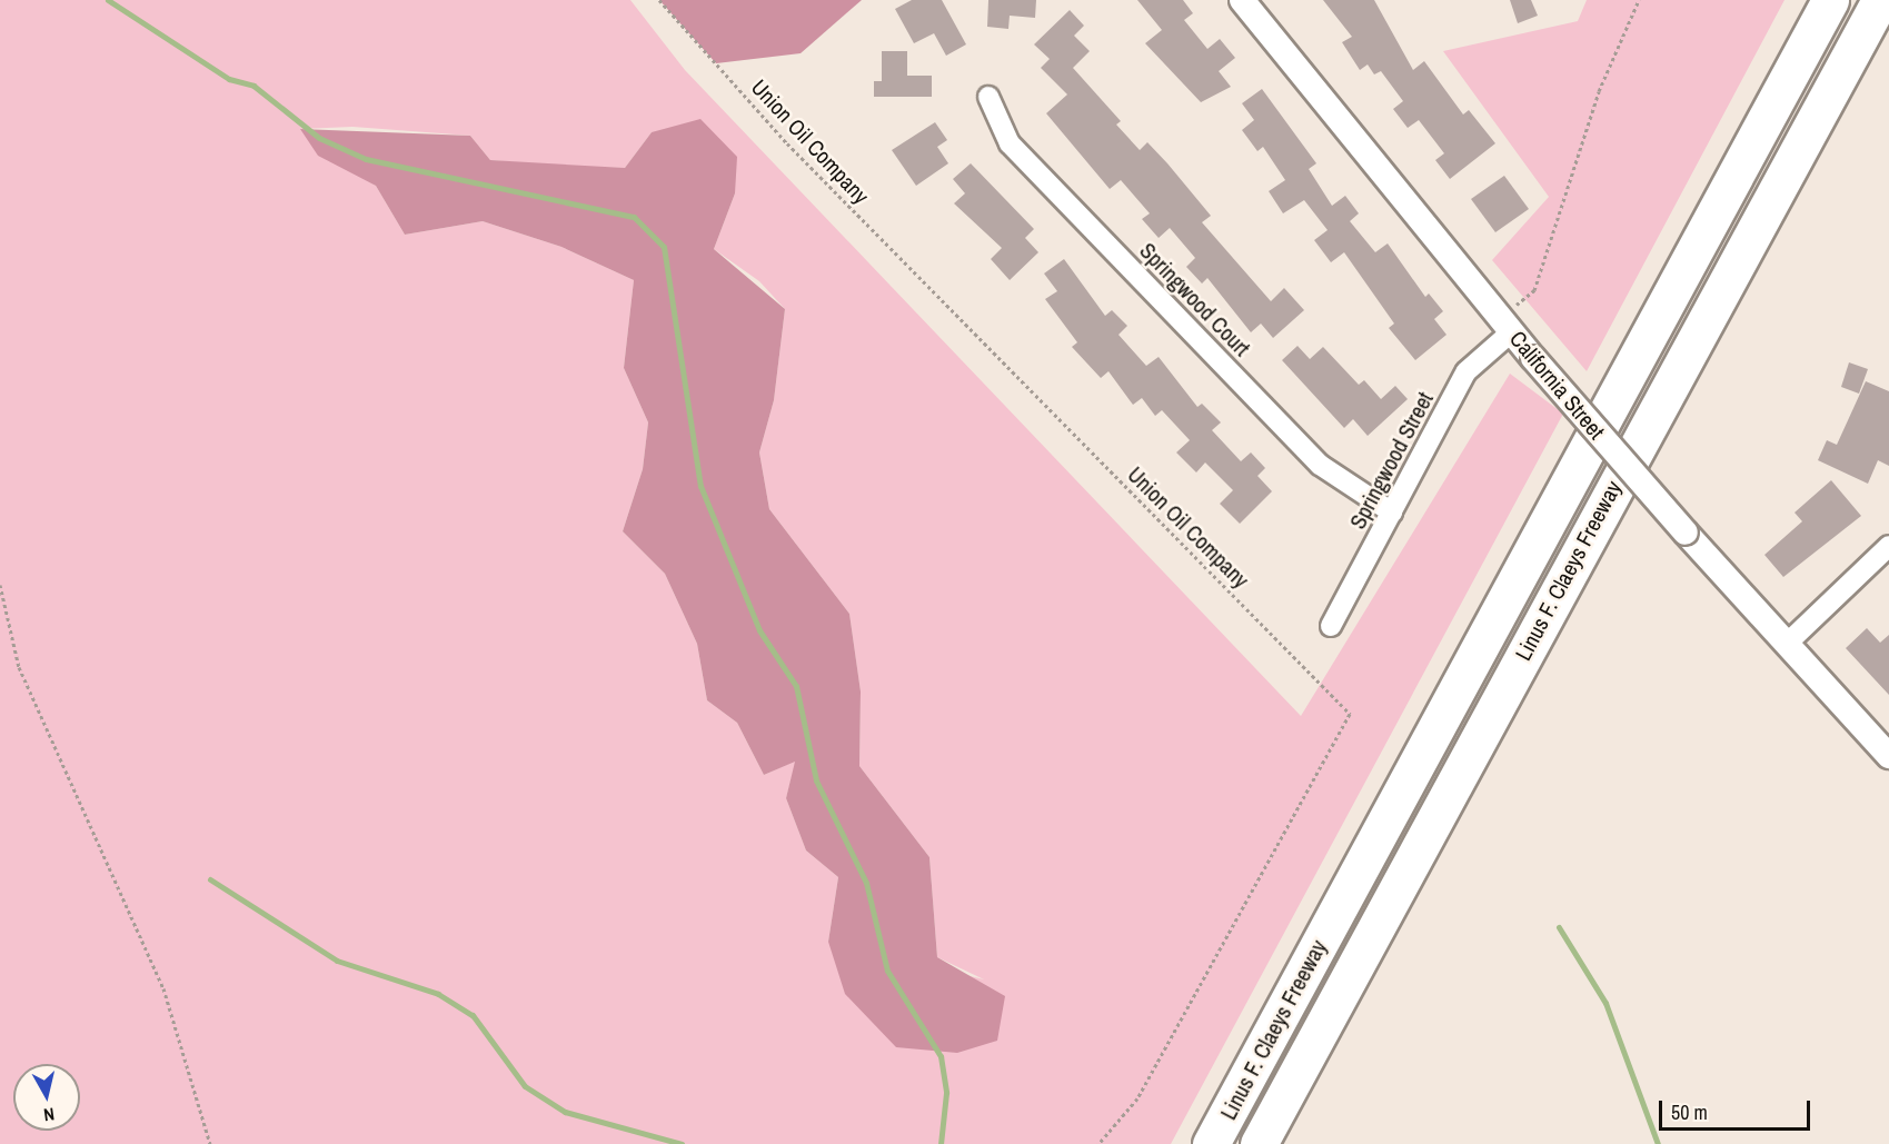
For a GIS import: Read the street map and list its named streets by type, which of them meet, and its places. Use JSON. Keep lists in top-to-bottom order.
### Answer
{
  "streets": {
    "highway": ["Linus F. Claeys Freeway"],
    "street": ["Springwood Court", "California Street", "Springwood Street"],
    "path": ["Union Oil Company"]
  },
  "crossings": [
    ["Springwood Court", "Springwood Street"],
    ["California Street", "Springwood Street"]
  ],
  "scale_bar": "50 m",
  "north": "bottom"
}
